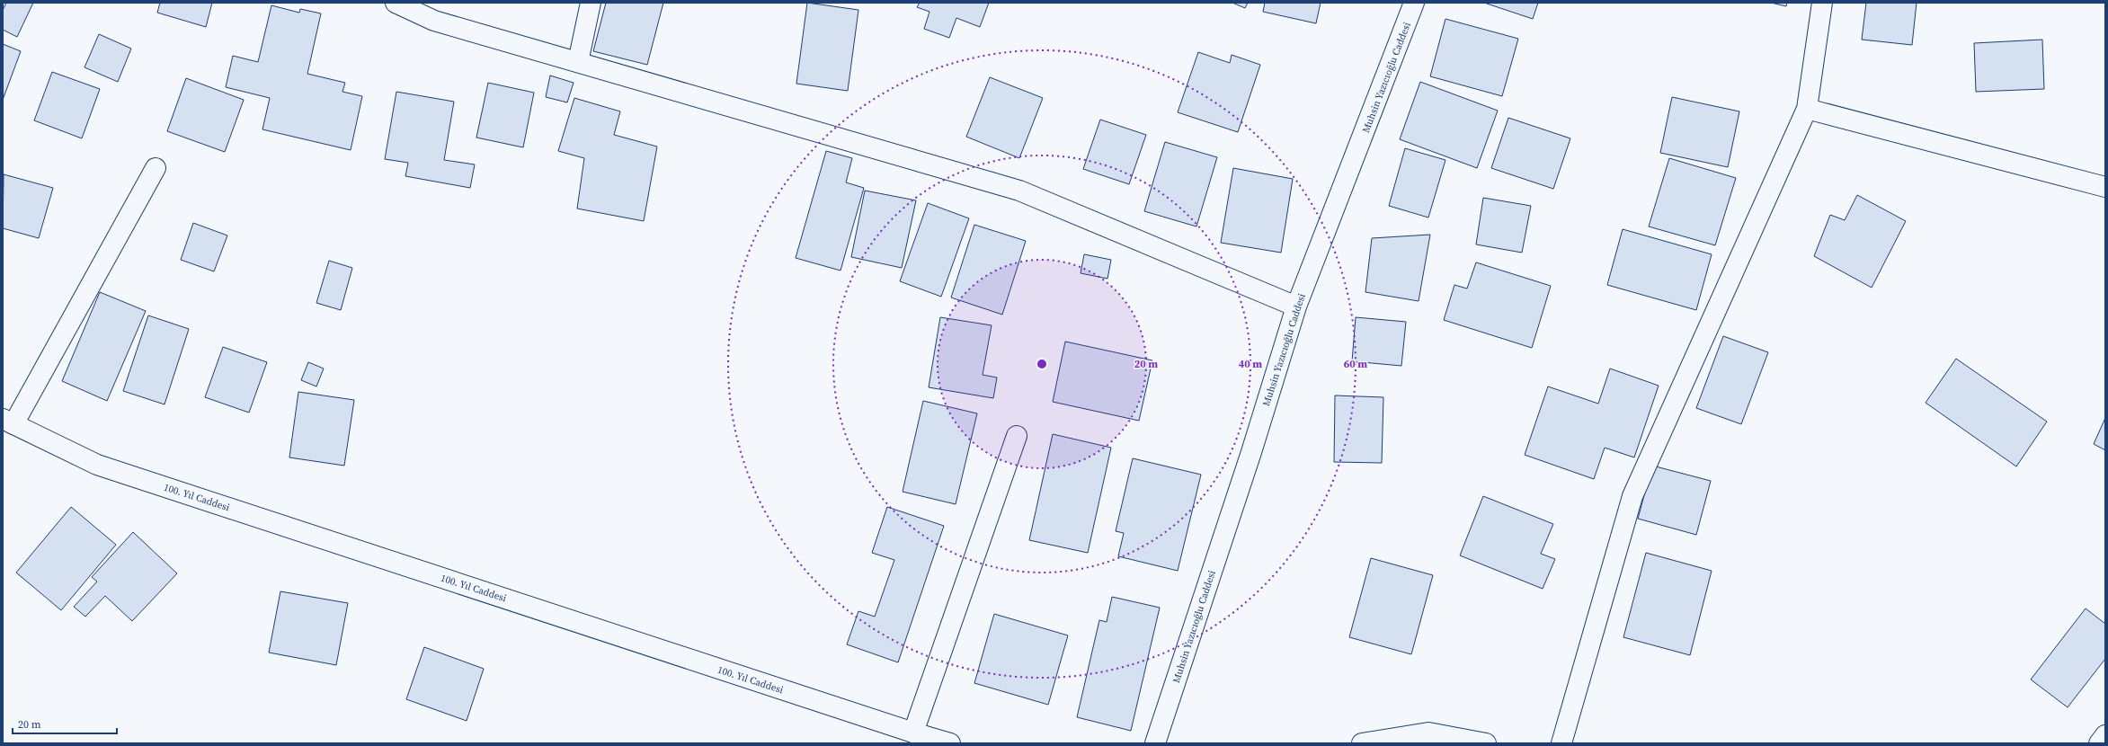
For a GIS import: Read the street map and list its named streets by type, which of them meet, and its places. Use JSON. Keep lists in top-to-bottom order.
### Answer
{
  "streets": {
    "street": ["Muhsin Yazıcıoğlu Caddesi", "100. Yıl Caddesi"]
  },
  "scale_bar": "20 m",
  "rings": ["20 m", "40 m", "60 m"]
}
